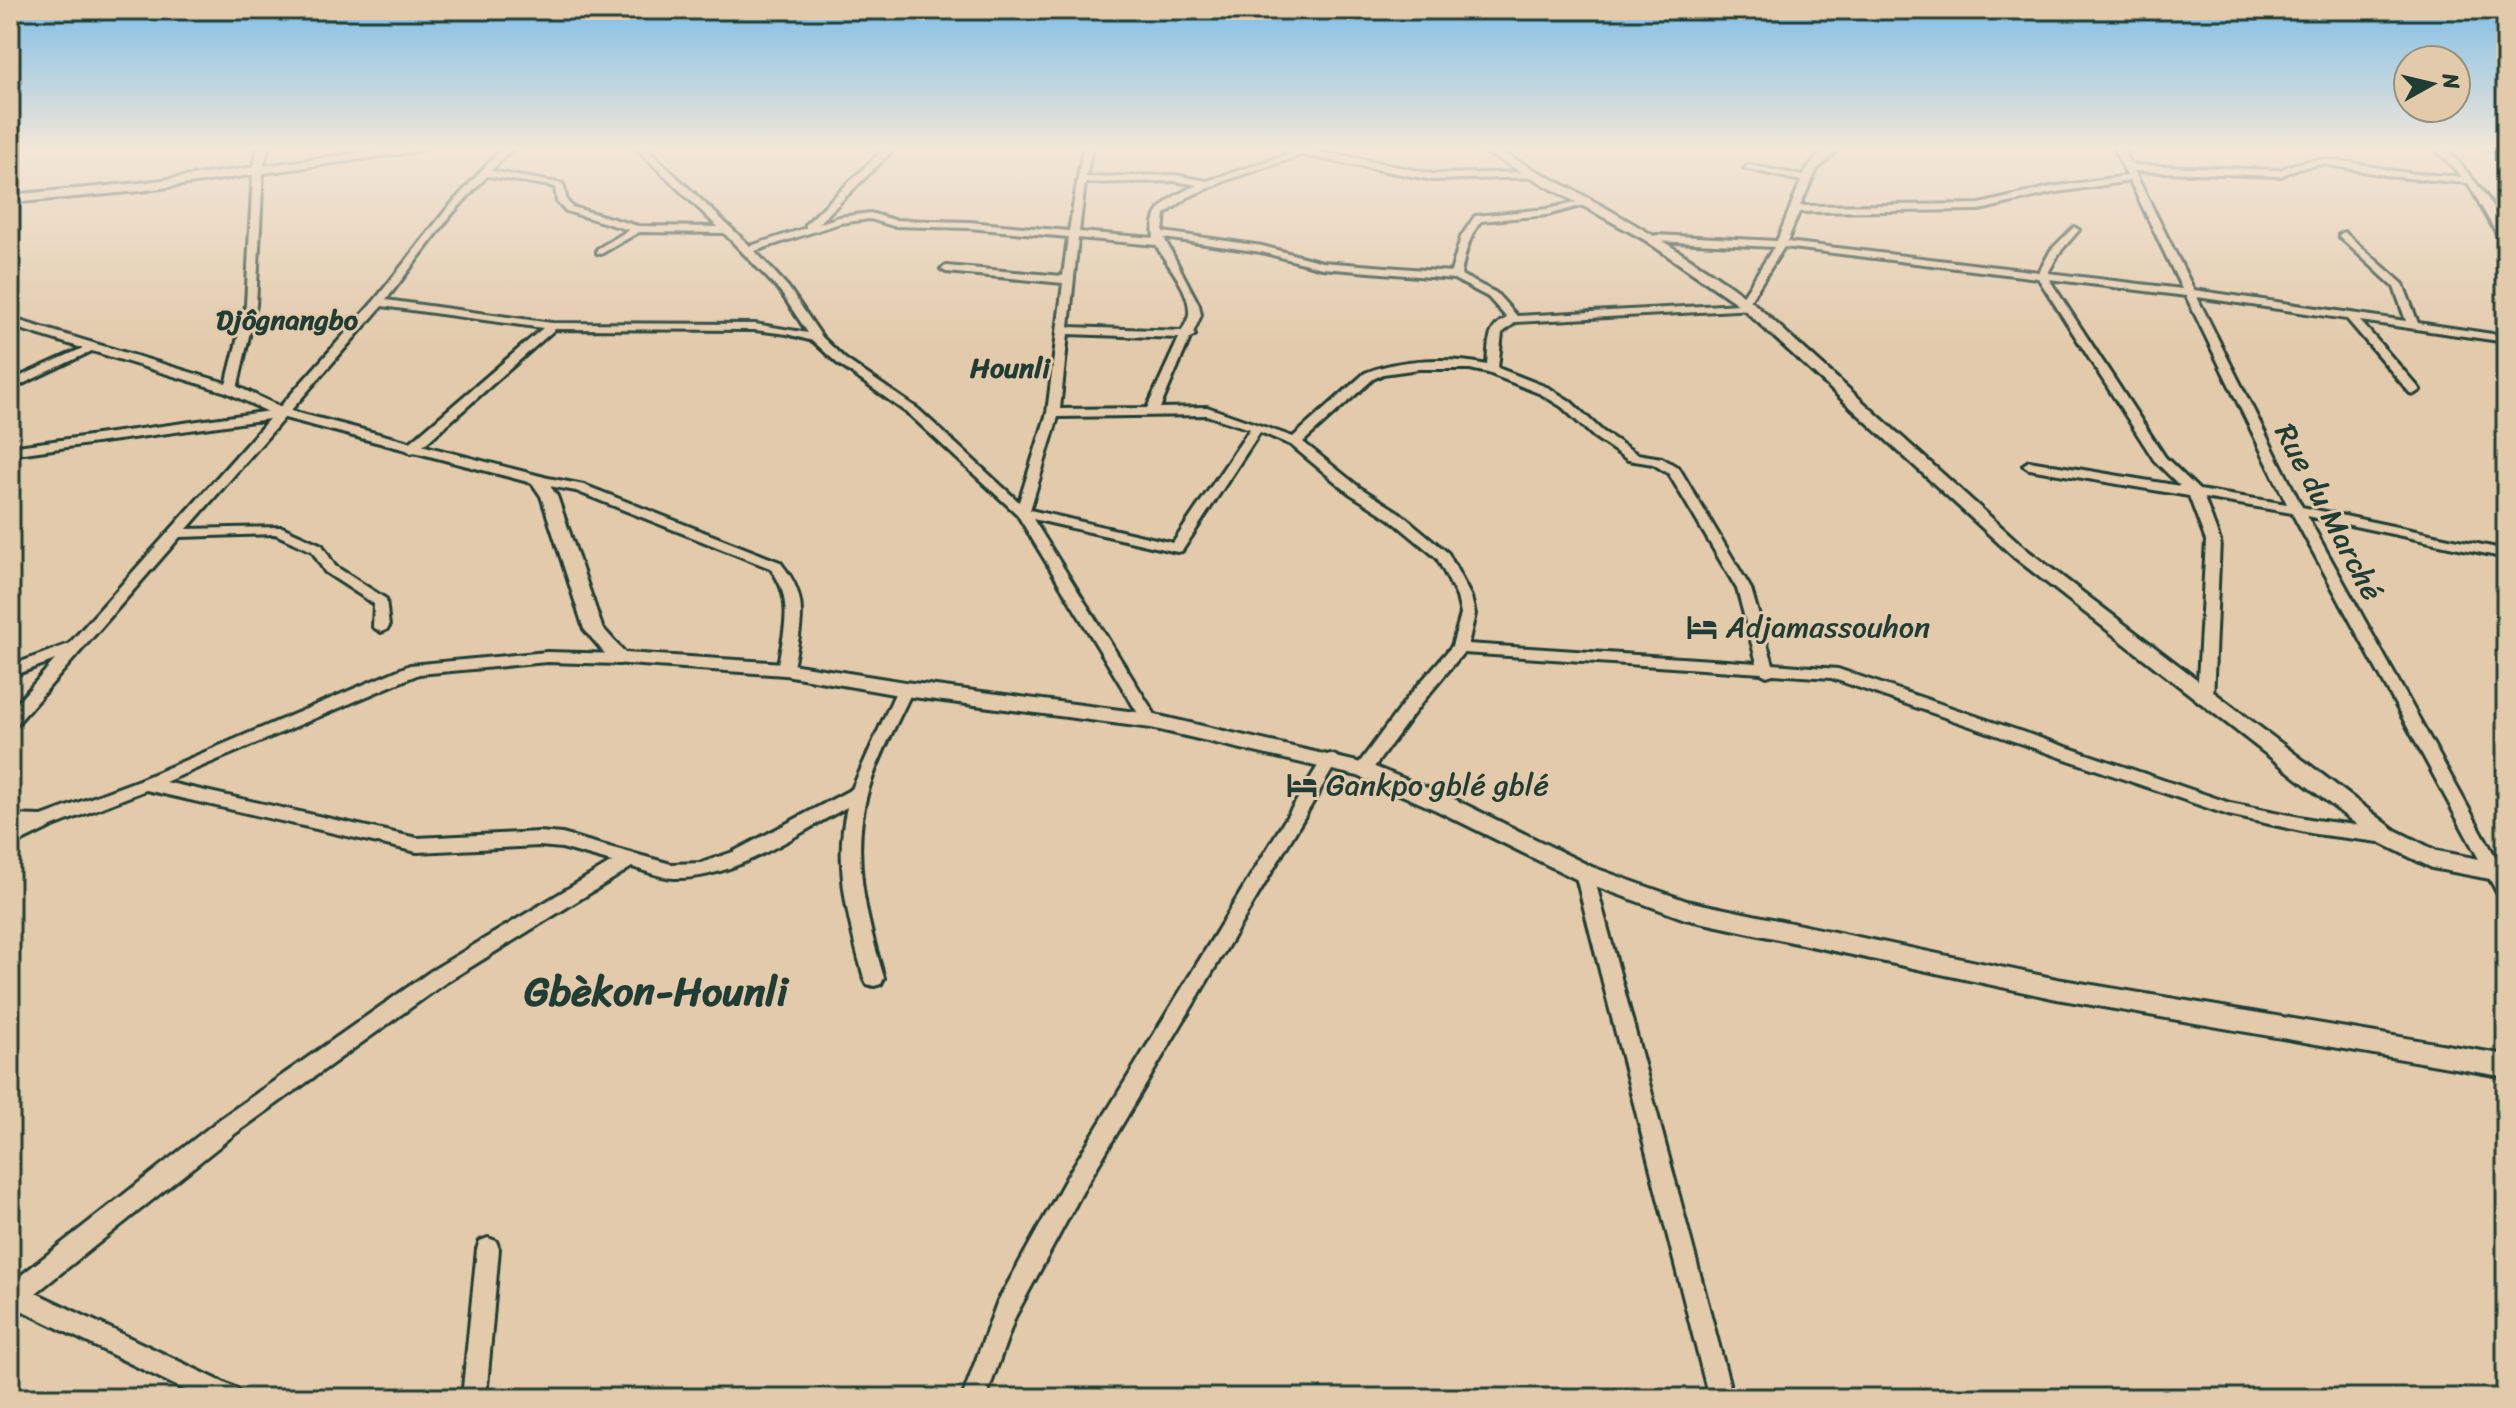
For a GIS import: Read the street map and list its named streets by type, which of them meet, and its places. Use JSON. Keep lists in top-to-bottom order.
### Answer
{
  "streets": {
    "street": ["Rue du Marché"]
  },
  "districts": ["Djôgnangbo", "Hounli", "Gbèkon-Hounli"],
  "places": {
    "hotel": ["Adjamassouhon", "Gankpo gblé gblé"]
  },
  "north": "right"
}
